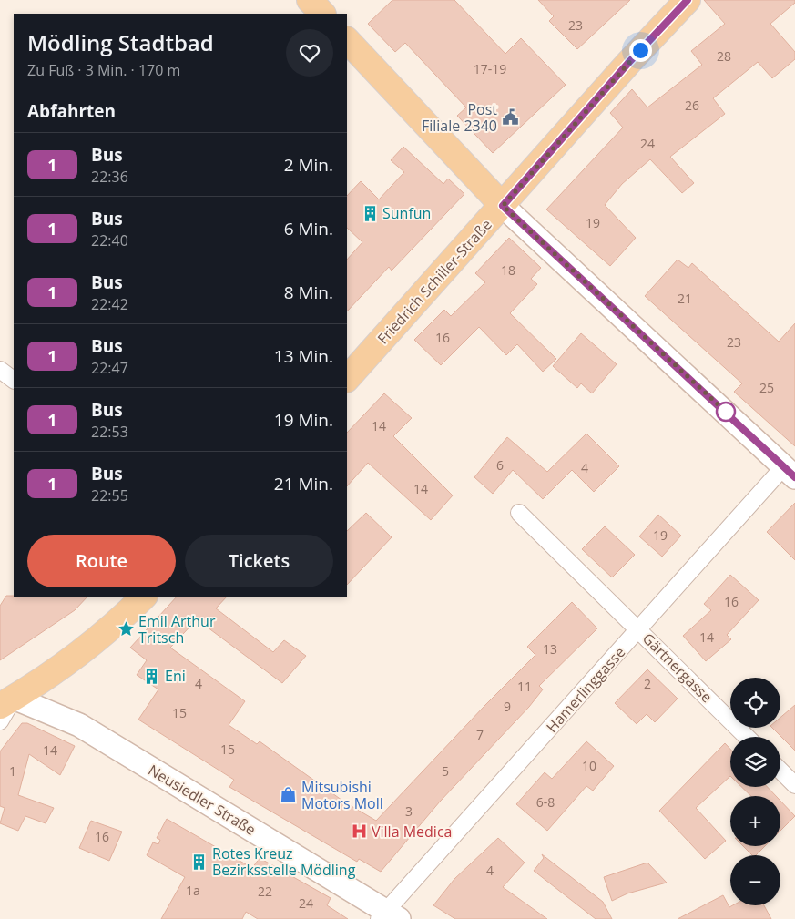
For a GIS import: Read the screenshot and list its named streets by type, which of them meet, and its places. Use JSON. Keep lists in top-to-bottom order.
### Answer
{
  "streets": {
    "main road": ["Friedrich Schiller-Straße", "Neusiedler Straße"],
    "street": ["Gärtnergasse", "Hamerlinggasse"]
  },
  "crossings": [
    ["Gärtnergasse", "Hamerlinggasse"],
    ["Hamerlinggasse", "Neusiedler Straße"]
  ],
  "places": {
    "public building": ["Post Filiale 2340"],
    "building": ["Sunfun", "Eni", "Rotes Kreuz Bezirksstelle Mödling"],
    "place": ["Emil Arthur Tritsch"],
    "shop": ["Mitsubishi Motors Moll"],
    "hospital": ["Villa Medica"]
  },
  "lines": ["bus line 1"],
  "house_numbers": [
    "23",
    "28",
    "17-19",
    "26",
    "24",
    "19",
    "18",
    "21",
    "16",
    "23",
    "25",
    "14",
    "6",
    "4",
    "14",
    "19",
    "16",
    "14",
    "13",
    "4",
    "2",
    "11",
    "9",
    "15",
    "7",
    "15",
    "14",
    "10",
    "1",
    "5",
    "6-8",
    "3",
    "16",
    "4",
    "1a",
    "22",
    "24"
  ],
  "page": {
    "heading": [
      ["Mödling Stadtbad", "Zu Fuß · 3 Min. · 170 m"],
      "Abfahrten"
    ],
    "list": [
      {
        "mark": "1",
        "name": "Bus",
        "note": "22:36",
        "value": "2 Min."
      },
      {
        "mark": "1",
        "name": "Bus",
        "note": "22:40",
        "value": "6 Min."
      },
      {
        "mark": "1",
        "name": "Bus",
        "note": "22:42",
        "value": "8 Min."
      },
      {
        "mark": "1",
        "name": "Bus",
        "note": "22:47",
        "value": "13 Min."
      },
      {
        "mark": "1",
        "name": "Bus",
        "note": "22:53",
        "value": "19 Min."
      },
      {
        "mark": "1",
        "name": "Bus",
        "note": "22:55",
        "value": "21 Min."
      }
    ],
    "buttons": ["Route", "Tickets"],
    "map_buttons": ["+", "−"]
  }
}
